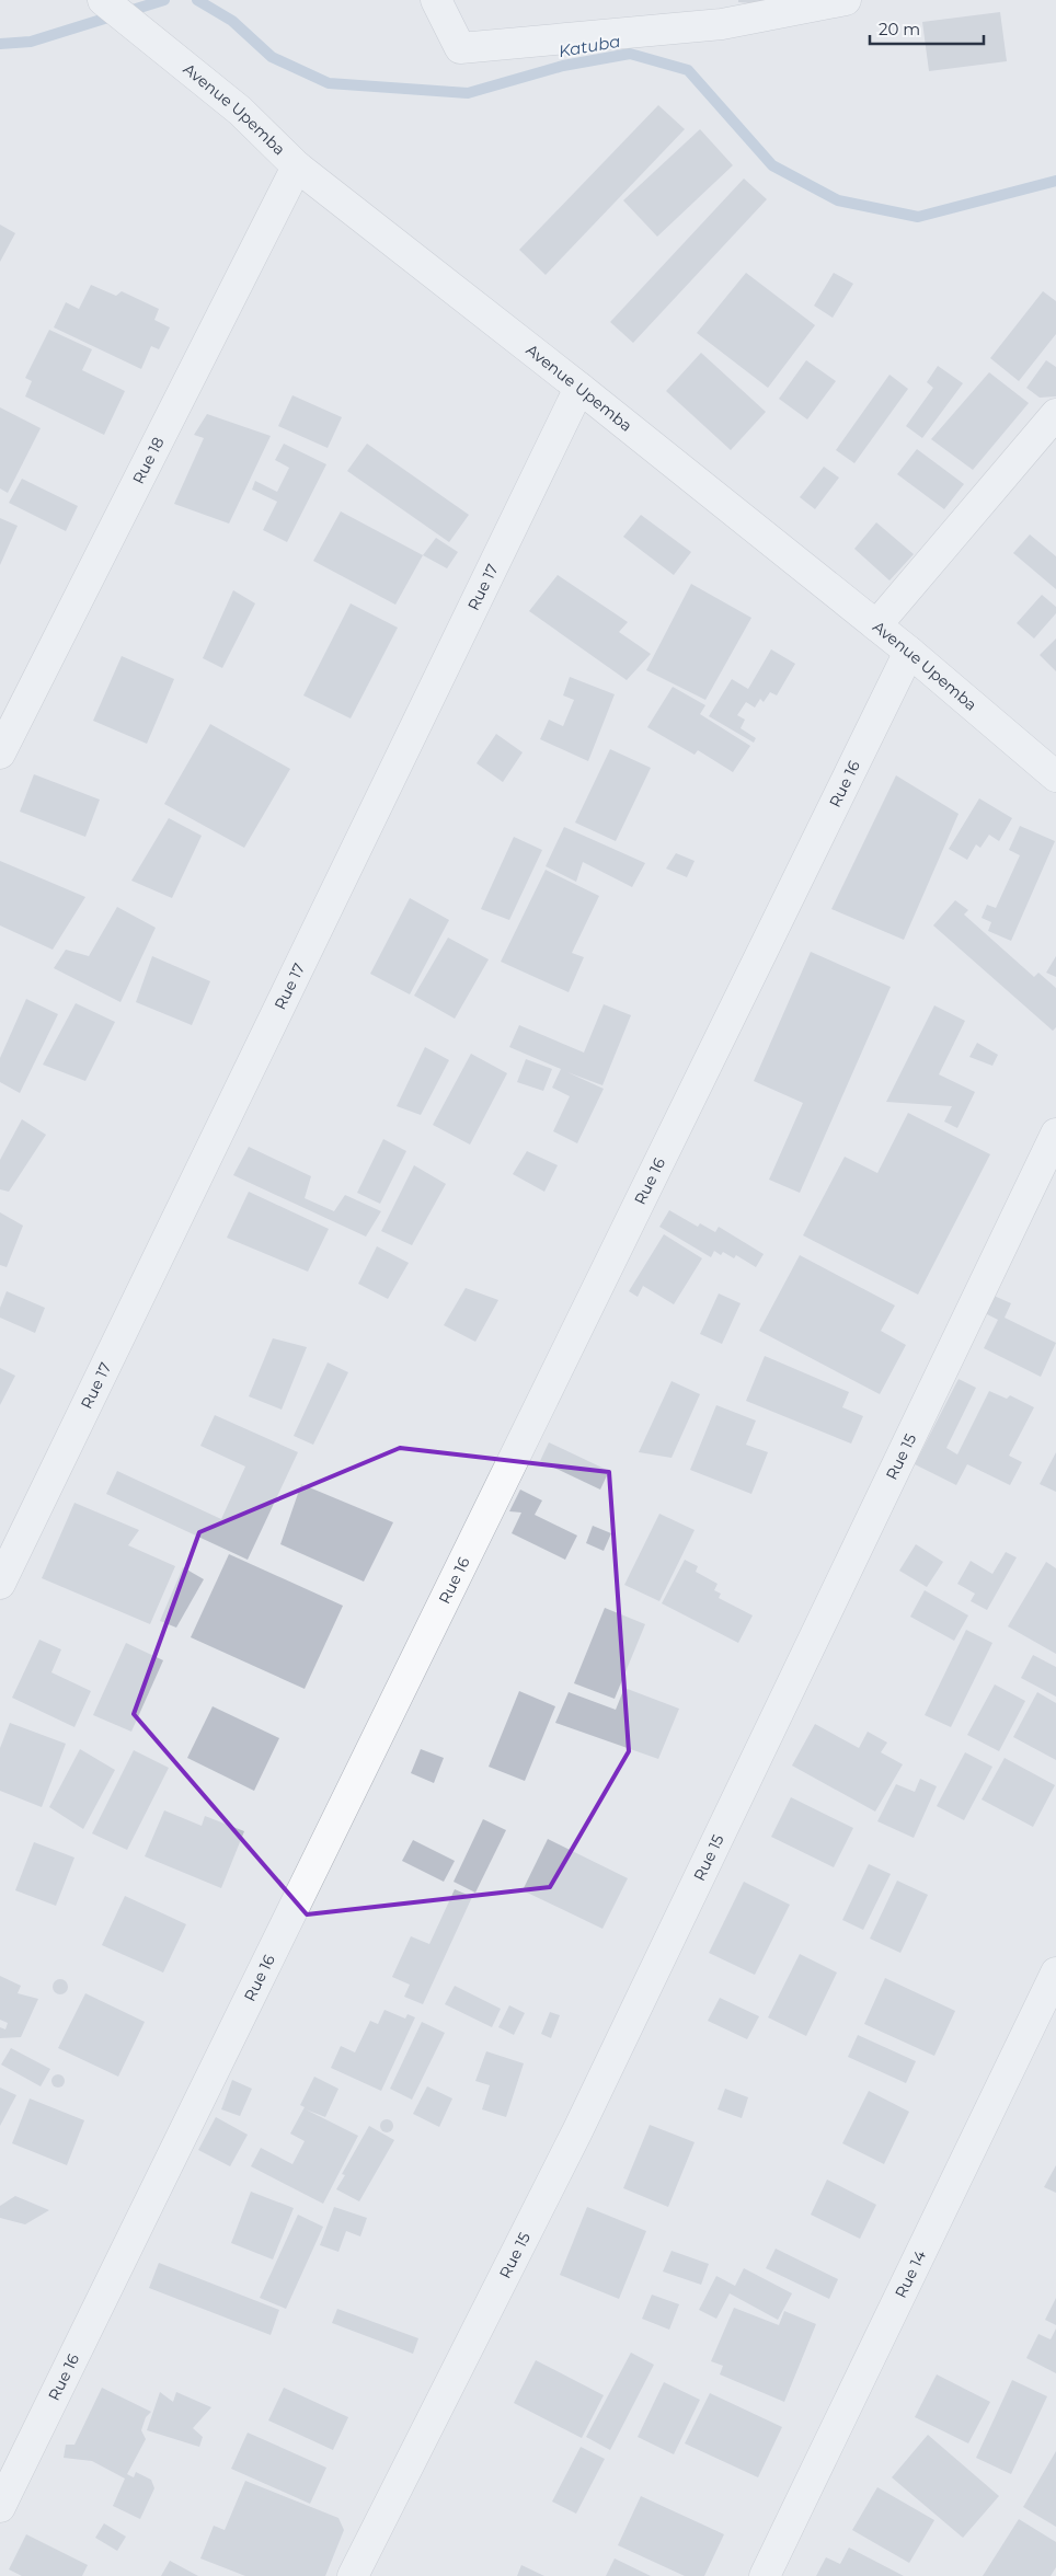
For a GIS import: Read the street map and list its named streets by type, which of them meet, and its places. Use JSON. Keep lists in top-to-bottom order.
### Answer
{
  "streets": {
    "street": [
      "Avenue Upemba",
      "Rue 18",
      "Rue 17",
      "Rue 16",
      "Rue 15",
      "Rue 14"
    ]
  },
  "crossings": [
    ["Avenue Upemba", "Rue 18"],
    ["Avenue Upemba", "Rue 17"],
    ["Avenue Upemba", "Rue 16"]
  ],
  "water": ["Katuba"],
  "scale_bar": "20 m"
}
